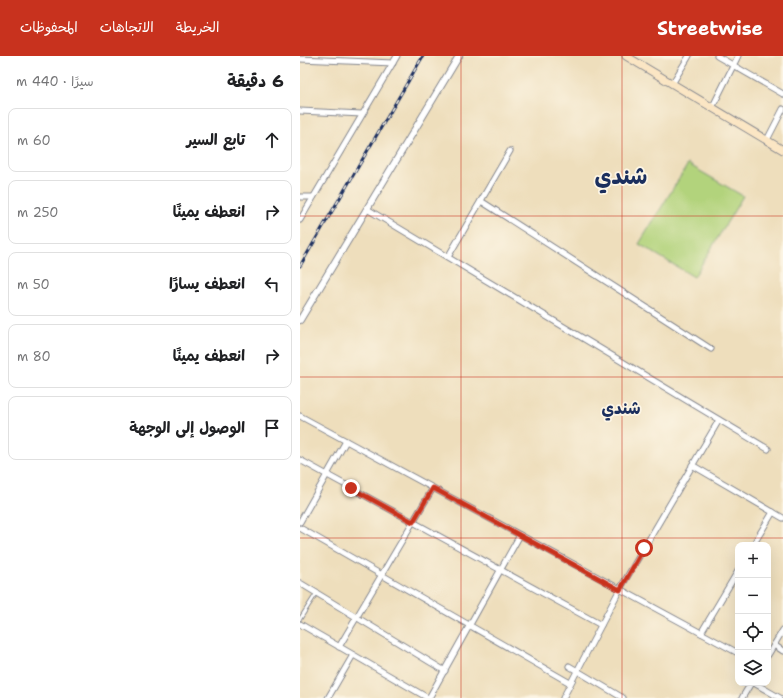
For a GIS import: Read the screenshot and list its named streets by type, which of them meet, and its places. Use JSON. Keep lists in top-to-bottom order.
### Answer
{
  "districts": ["شندي", "شندي"],
  "page": {
    "header": "Streetwise",
    "nav": ["الخريطة", "الاتجاهات", "المحفوظات"],
    "heading": ["6 دقيقة", "سيرًا · 440 m"],
    "list": [
      ["تابع السير", "60 m"],
      ["انعطف يمينًا", "250 m"],
      ["انعطف يسارًا", "50 m"],
      ["انعطف يمينًا", "80 m"],
      "الوصول إلى الوجهة"
    ],
    "map_buttons": ["+", "−"]
  }
}
